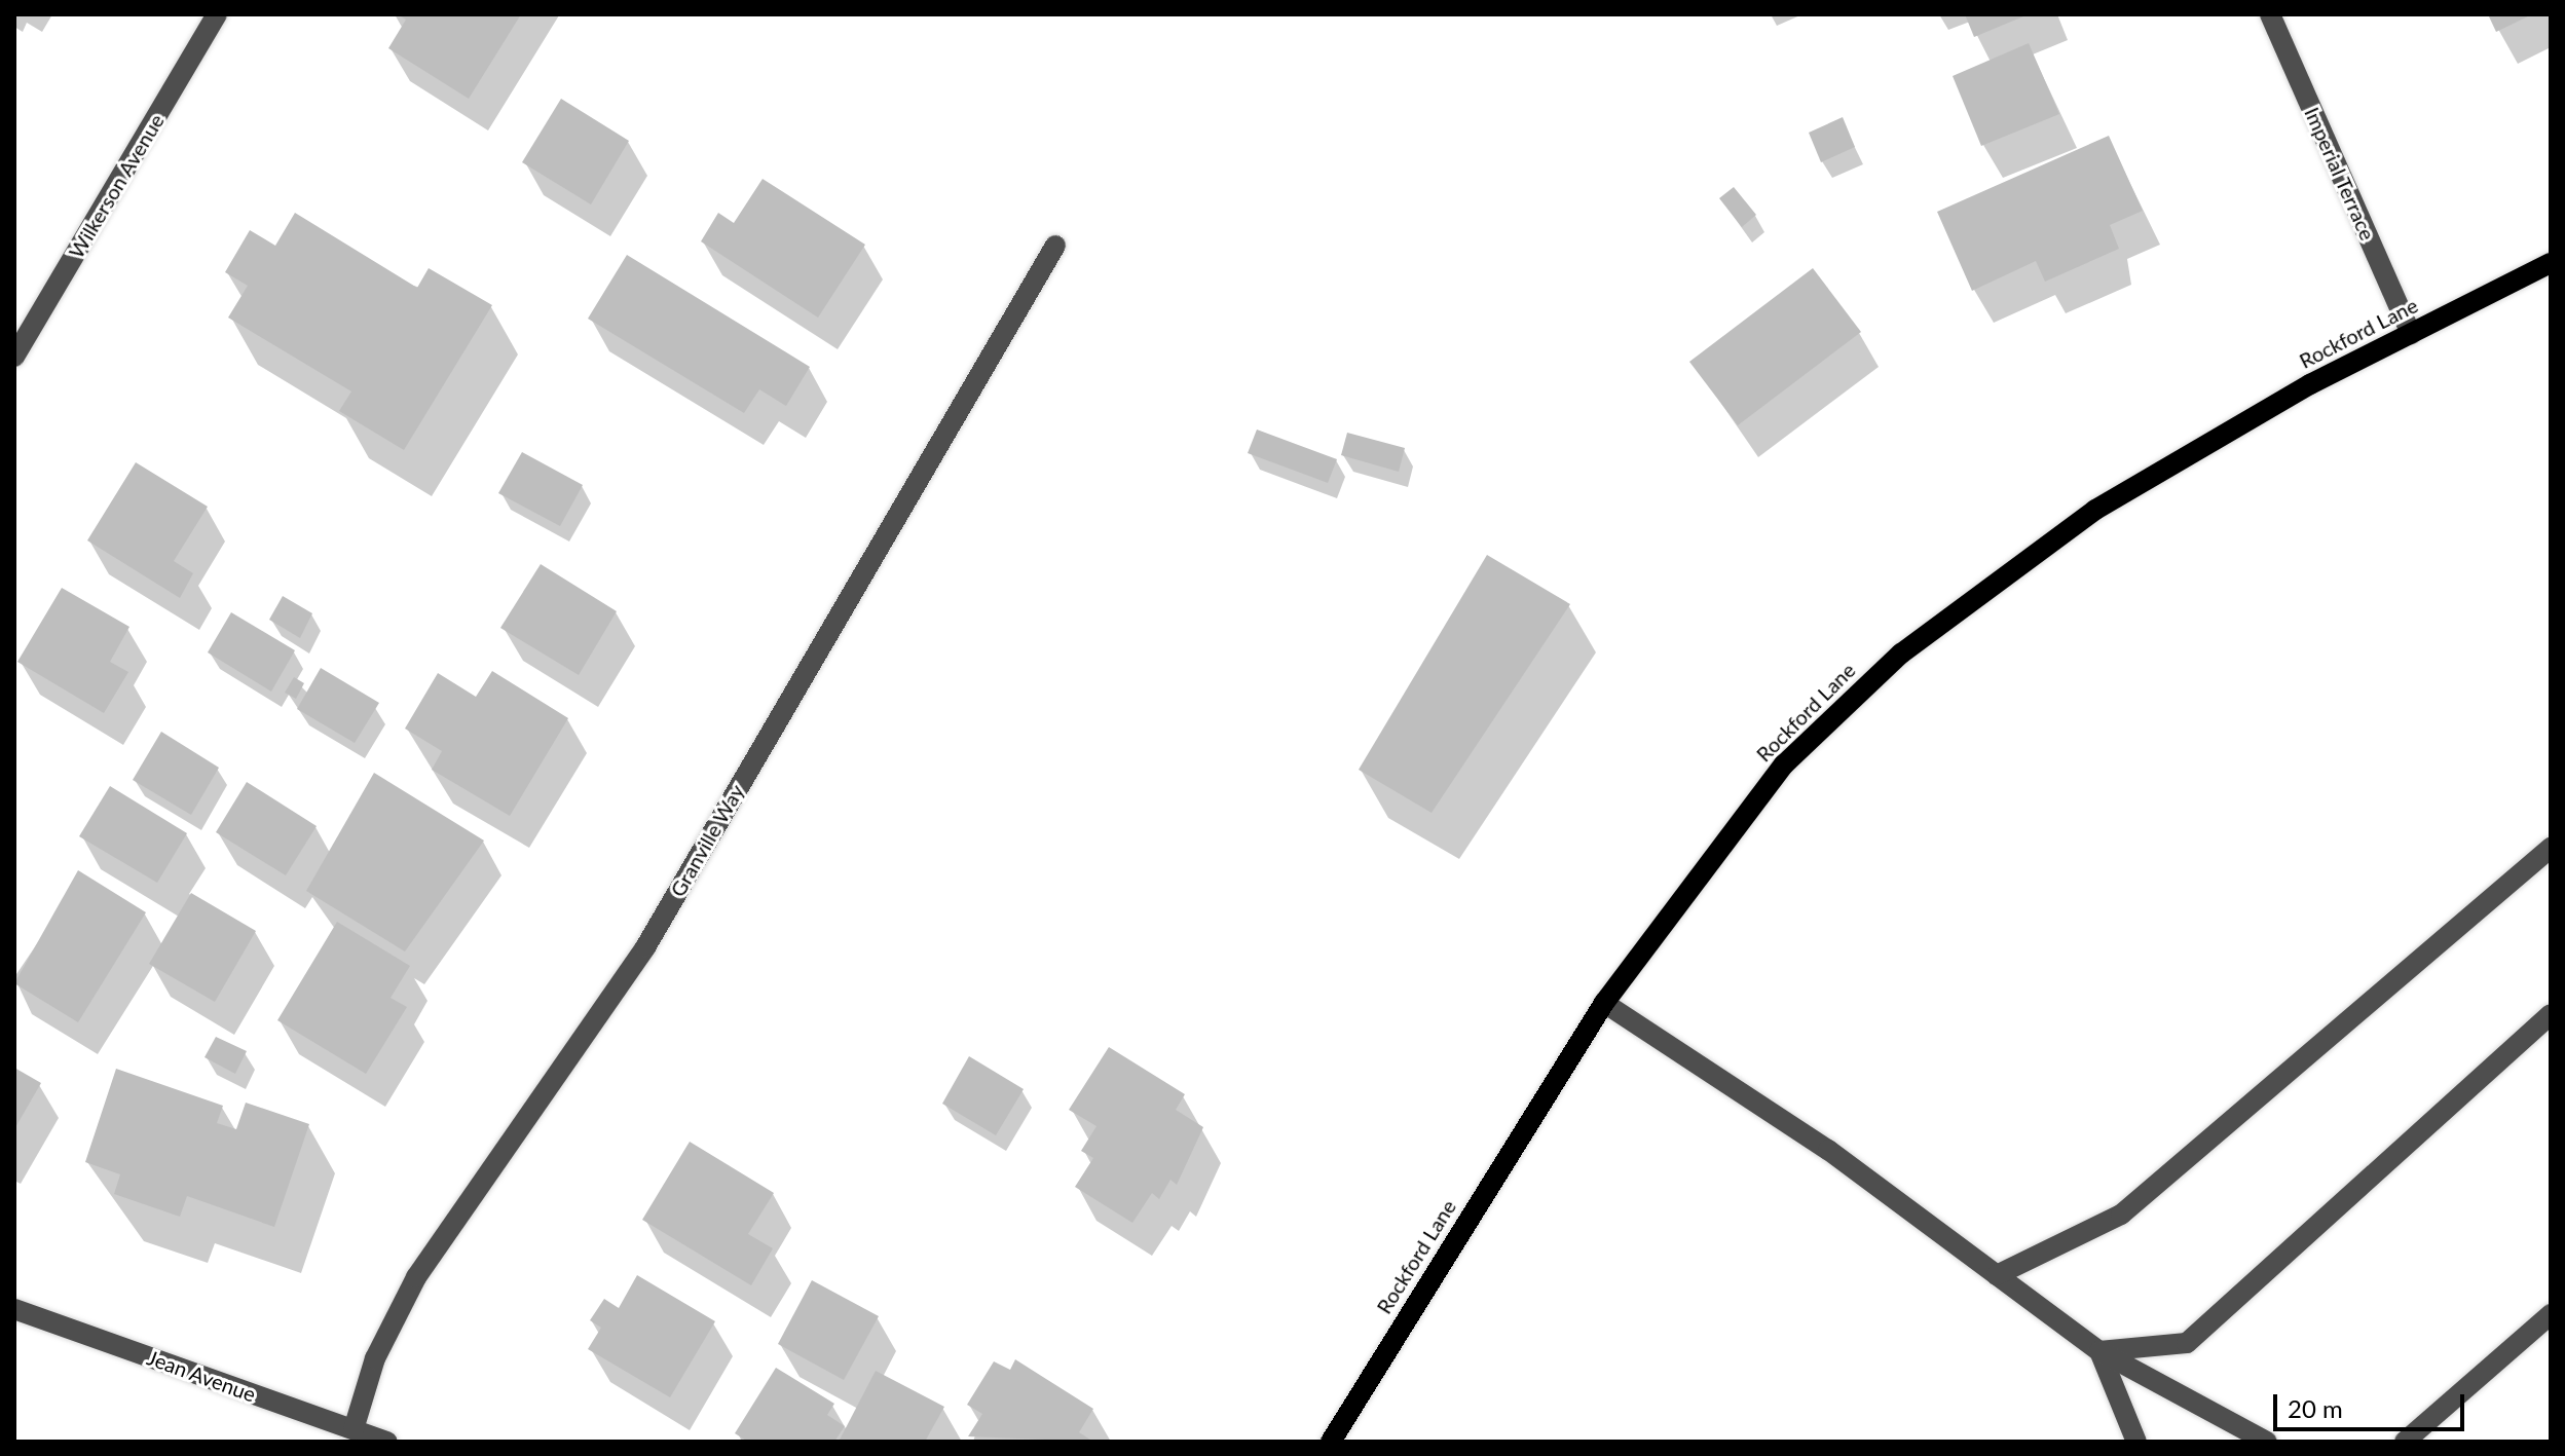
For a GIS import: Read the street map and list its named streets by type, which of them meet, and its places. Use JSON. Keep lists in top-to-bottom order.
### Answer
{
  "streets": {
    "main road": ["Rockford Lane"],
    "street": [
      "Imperial Terrace",
      "Wilkerson Avenue",
      "Granville Way",
      "Jean Avenue"
    ]
  },
  "crossings": [
    ["Imperial Terrace", "Rockford Lane"],
    ["Granville Way", "Jean Avenue"]
  ],
  "scale_bar": "20 m"
}
